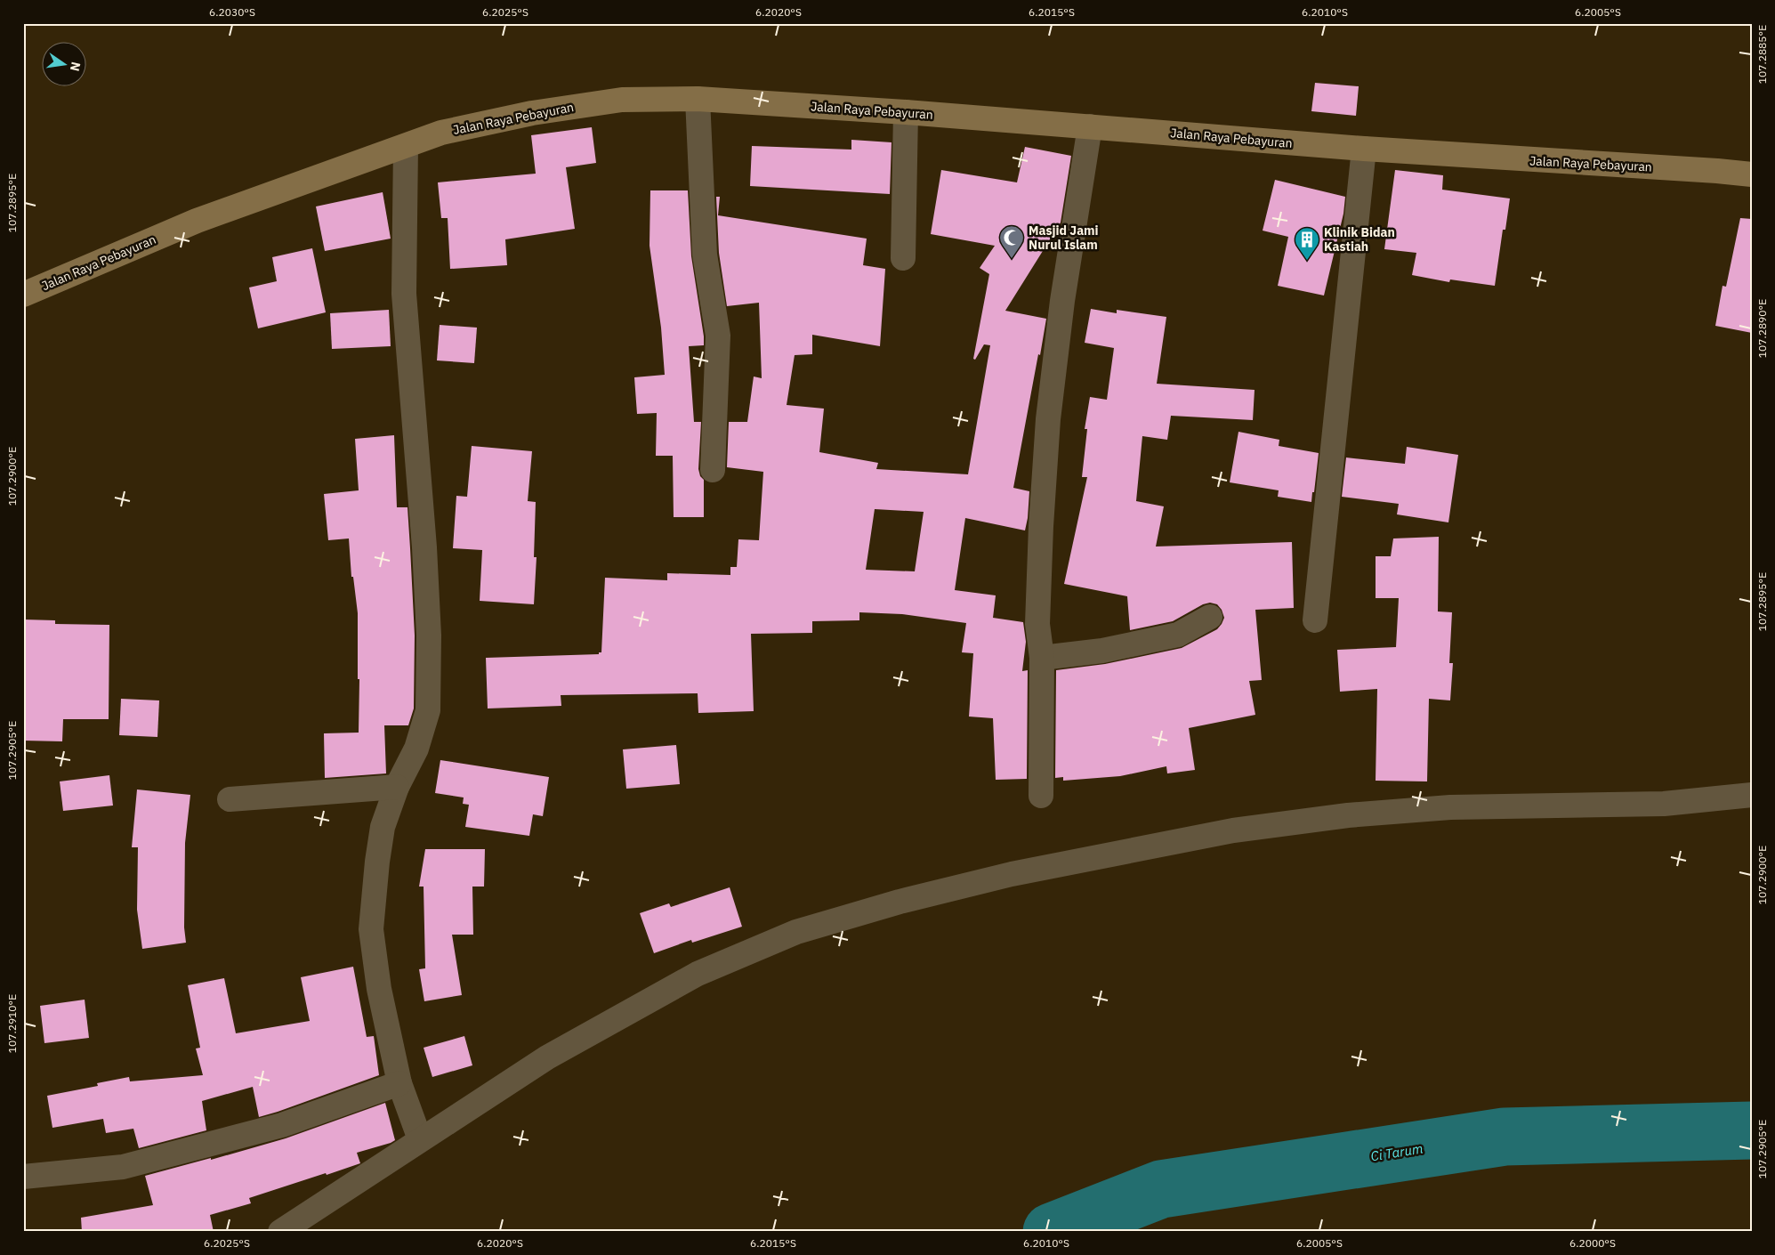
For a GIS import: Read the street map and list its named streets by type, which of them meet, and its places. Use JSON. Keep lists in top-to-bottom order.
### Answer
{
  "streets": {
    "main road": ["Jalan Raya Pebayuran"]
  },
  "water": ["Ci Tarum"],
  "places": {
    "mosque": ["Masjid Jami Nurul Islam"],
    "building": ["Klinik Bidan Kastiah"]
  },
  "north": "right",
  "coordinates": [
    "6.2030°S",
    "6.2025°S",
    "6.2020°S",
    "6.2015°S",
    "6.2010°S",
    "6.2005°S",
    "107.2885°E",
    "107.2895°E",
    "107.2890°E",
    "107.2900°E",
    "107.2905°E",
    "107.2910°E",
    "6.2000°S"
  ]
}
